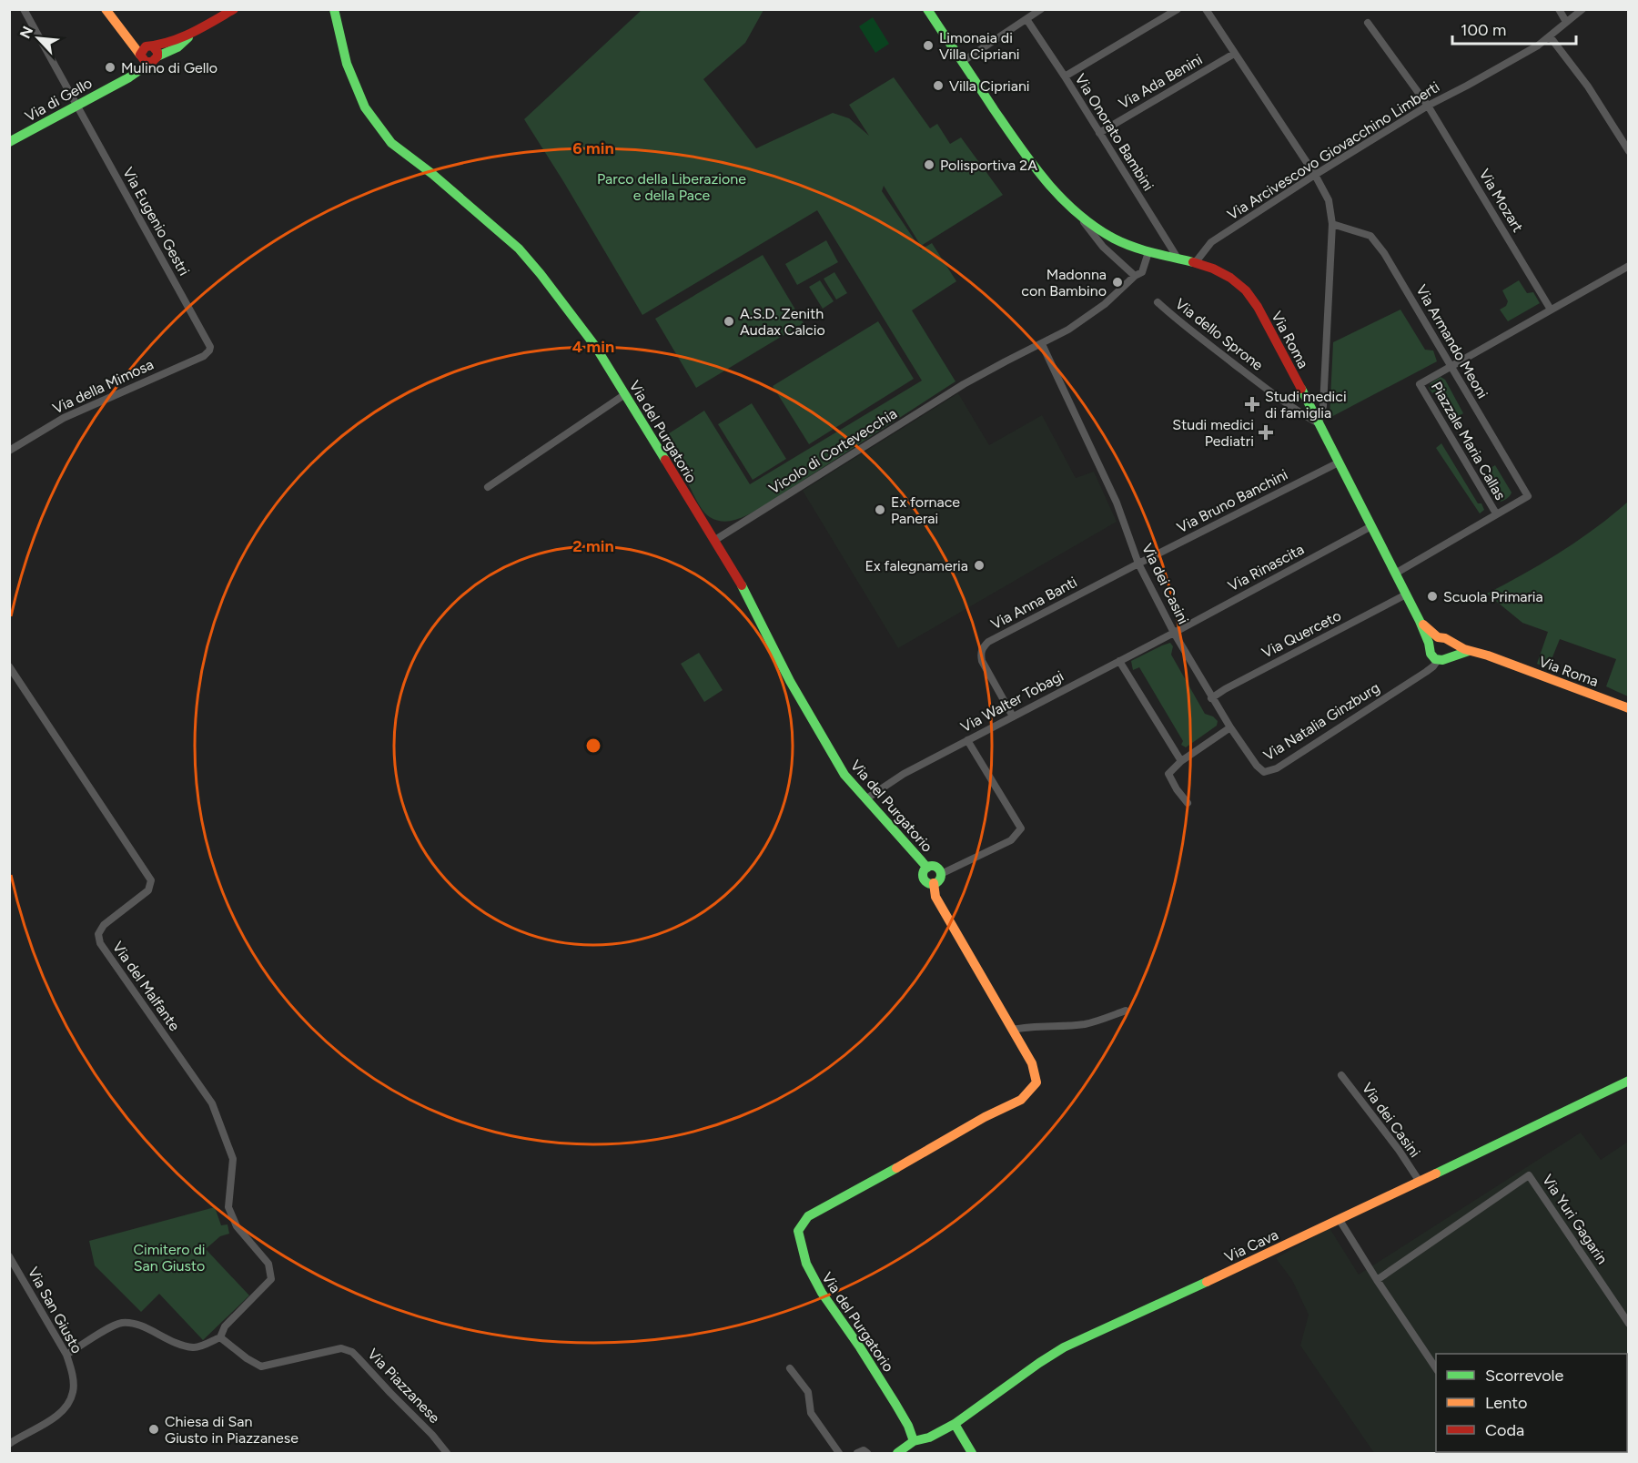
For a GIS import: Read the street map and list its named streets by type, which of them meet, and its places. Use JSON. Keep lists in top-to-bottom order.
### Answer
{
  "streets": {
    "street": [
      "Via Ada Benini",
      "Via di Gello",
      "Via Onorato Bambini",
      "Via Arcivescovo Giovacchino Limberti",
      "Via Mozart",
      "Via Eugenio Gestri",
      "Via dello Sprone",
      "Via Roma",
      "Via Armando Meoni",
      "Via della Mimosa",
      "Via del Purgatorio",
      "Piazzale Maria Callas",
      "Vicolo di Cortevecchia",
      "Via Bruno Banchini",
      "Via Rinascita",
      "Via dei Casini",
      "Via Anna Banti",
      "Via Querceto",
      "Via Walter Tobagi",
      "Via Natalia Ginzburg",
      "Via del Malfante",
      "Via Yuri Gagarin",
      "Via Cava",
      "Via San Giusto",
      "Via Piazzanese"
    ]
  },
  "crossings": [
    ["Via Ada Benini", "Via Onorato Bambini"],
    ["Via di Gello", "Via Eugenio Gestri"],
    ["Via Onorato Bambini", "Via Roma"],
    ["Via Arcivescovo Giovacchino Limberti", "Via Mozart"],
    ["Via Arcivescovo Giovacchino Limberti", "Via Roma"],
    ["Via Eugenio Gestri", "Via della Mimosa"],
    ["Via dello Sprone", "Via Roma"],
    ["Via Roma", "Via Bruno Banchini"],
    ["Via Roma", "Via Rinascita"],
    ["Via Roma", "Via Querceto"],
    ["Via Roma", "Via Natalia Ginzburg"],
    ["Via Armando Meoni", "Piazzale Maria Callas"],
    ["Via del Purgatorio", "Vicolo di Cortevecchia"],
    ["Via del Purgatorio", "Via Walter Tobagi"],
    ["Via del Purgatorio", "Via Cava"],
    ["Vicolo di Cortevecchia", "Via dei Casini"],
    ["Via Bruno Banchini", "Via dei Casini"],
    ["Via Bruno Banchini", "Via Anna Banti"],
    ["Via Rinascita", "Via dei Casini"],
    ["Via Rinascita", "Via Walter Tobagi"],
    ["Via dei Casini", "Via Anna Banti"],
    ["Via dei Casini", "Via Querceto"],
    ["Via dei Casini", "Via Walter Tobagi"],
    ["Via dei Casini", "Via Natalia Ginzburg"],
    ["Via dei Casini", "Via Cava"],
    ["Via Anna Banti", "Via Walter Tobagi"],
    ["Via del Malfante", "Via Piazzanese"]
  ],
  "parks": ["Parco della Liberazione e della Pace", "Cimitero di San Giusto"],
  "places": {
    "other": [
      "Limonaia di Villa Cipriani",
      "Mulino di Gello",
      "Villa Cipriani",
      "Polisportiva 2A",
      "Madonna con Bambino",
      "A.S.D. Zenith Audax Calcio",
      "Ex fornace Panerai",
      "Ex falegnameria",
      "Scuola Primaria",
      "Chiesa di San Giusto in Piazzanese"
    ],
    "health": ["Studi medici di famiglia", "Studi medici Pediatri"]
  },
  "legend": ["Scorrevole", "Lento", "Coda"],
  "scale_bar": "100 m",
  "north": "top left",
  "rings": ["6 min", "4 min", "2 min"]
}
